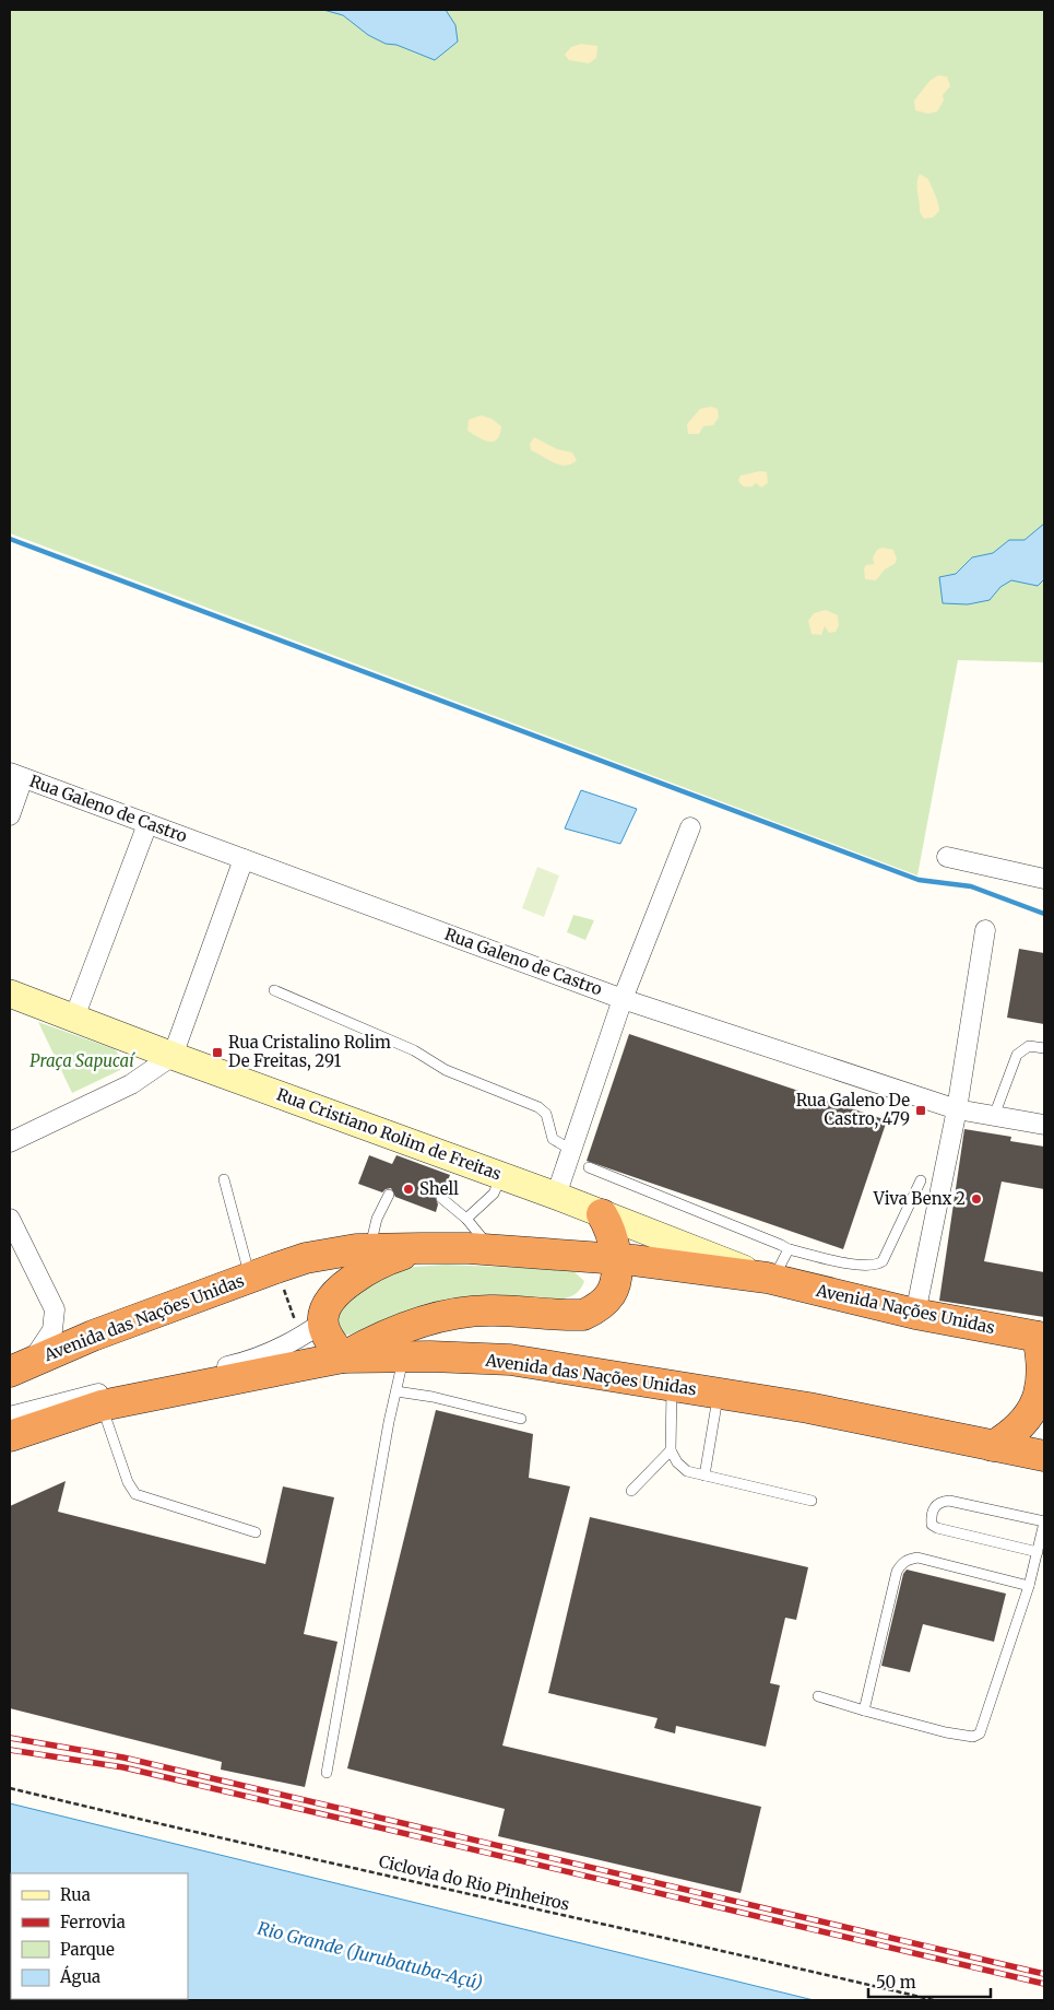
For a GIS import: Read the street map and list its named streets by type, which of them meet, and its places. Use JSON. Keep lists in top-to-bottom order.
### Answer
{
  "streets": {
    "highway": ["Avenida Nações Unidas", "Avenida das Nações Unidas"],
    "street": ["Rua Galeno de Castro", "Rua Cristiano Rolim de Freitas"],
    "path": ["Ciclovia do Rio Pinheiros"]
  },
  "crossings": [
    ["Rua Cristiano Rolim de Freitas", "Avenida Nações Unidas"],
    ["Rua Cristiano Rolim de Freitas", "Avenida das Nações Unidas"],
    ["Avenida Nações Unidas", "Avenida das Nações Unidas"]
  ],
  "water": ["Rio Grande (Jurubatuba-Açú)"],
  "parks": ["Praça Sapucaí"],
  "places": {
    "transit": ["Rua Cristalino Rolim De Freitas, 291", "Rua Galeno De Castro, 479"],
    "other": ["Shell", "Viva Benx 2"]
  },
  "legend": [
    "Rua",
    "Ferrovia",
    "Parque",
    "Água"
  ],
  "scale_bar": "50 m"
}
